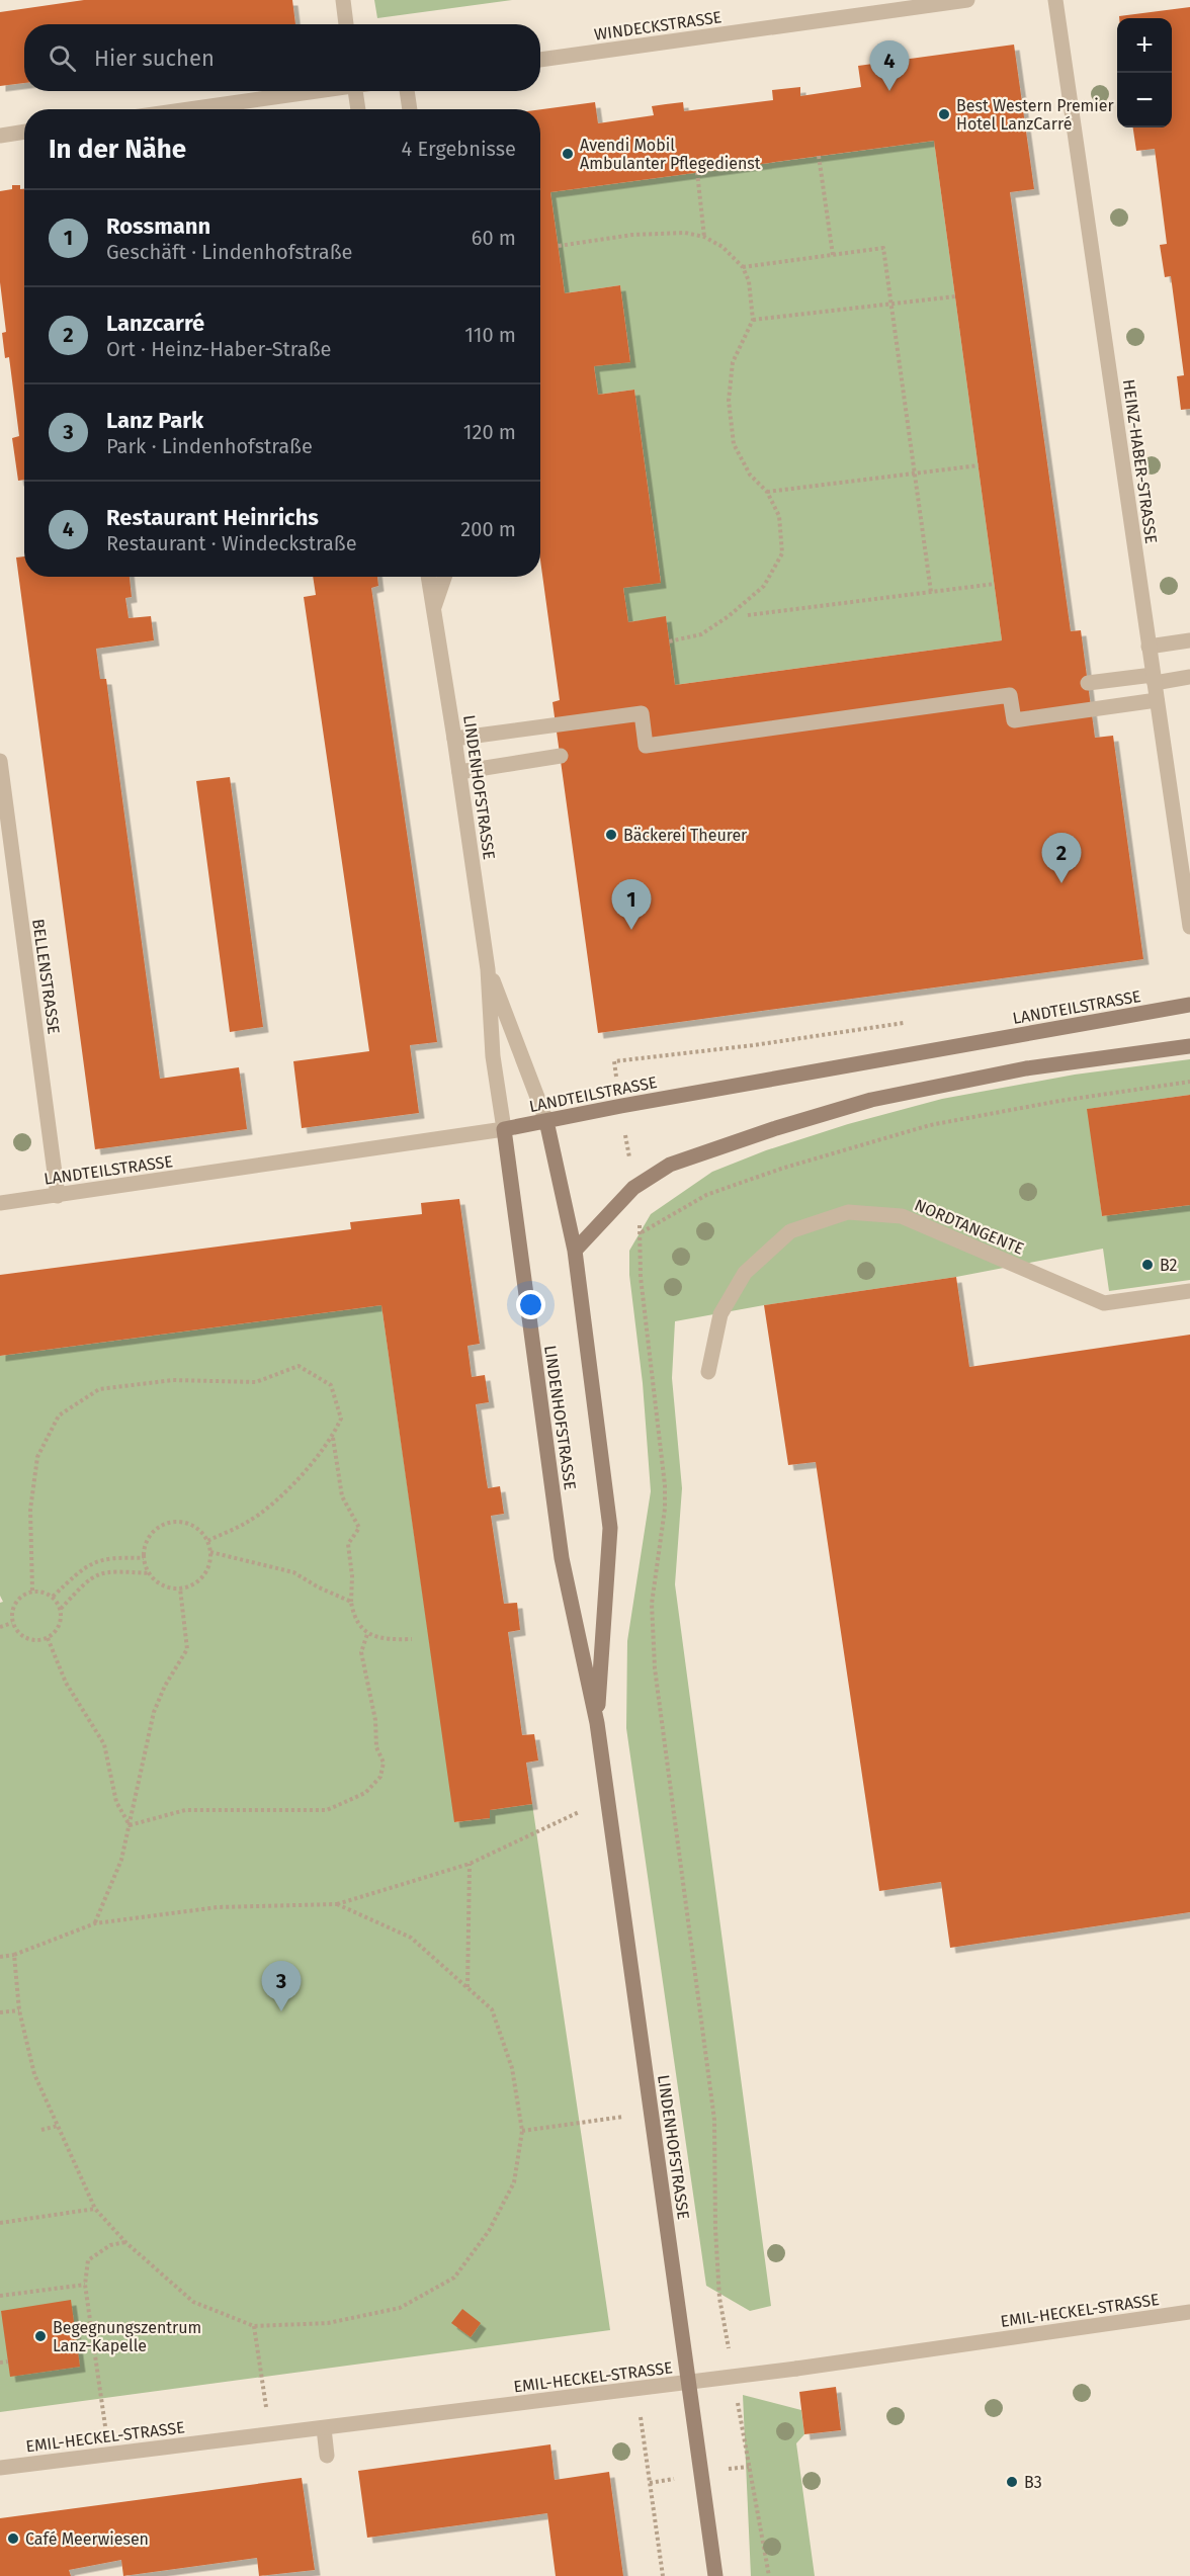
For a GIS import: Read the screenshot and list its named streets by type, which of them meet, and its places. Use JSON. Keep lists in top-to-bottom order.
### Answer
{
  "streets": {
    "street": [
      "WINDECKSTRASSE",
      "HEINZ-HABER-STRASSE",
      "LINDENHOFSTRASSE",
      "BELLENSTRASSE",
      "LANDTEILSTRASSE",
      "NORDTANGENTE",
      "EMIL-HECKEL-STRASSE"
    ]
  },
  "crossings": [
    ["LINDENHOFSTRASSE", "LANDTEILSTRASSE"],
    ["LINDENHOFSTRASSE", "EMIL-HECKEL-STRASSE"],
    ["BELLENSTRASSE", "LANDTEILSTRASSE"]
  ],
  "places": [
    "Best Western Premier Hotel LanzCarré",
    "Avendi Mobil Ambulanter Pflegedienst",
    "Bäckerei Theurer",
    "B2",
    "Begegnungszentrum Lanz-Kapelle",
    "B3",
    "Café Meerwiesen"
  ],
  "page": {
    "map_buttons": ["+", "−"],
    "search": "Hier suchen",
    "pins": [
      "4",
      "2",
      "1",
      "3"
    ],
    "heading": ["In der Nähe", "4 Ergebnisse"],
    "list": [
      {
        "mark": "1",
        "name": "Rossmann",
        "note": "Geschäft · Lindenhofstraße",
        "value": "60 m"
      },
      {
        "mark": "2",
        "name": "Lanzcarré",
        "note": "Ort · Heinz-Haber-Straße",
        "value": "110 m"
      },
      {
        "mark": "3",
        "name": "Lanz Park",
        "note": "Park · Lindenhofstraße",
        "value": "120 m"
      },
      {
        "mark": "4",
        "name": "Restaurant Heinrichs",
        "note": "Restaurant · Windeckstraße",
        "value": "200 m"
      }
    ]
  }
}
